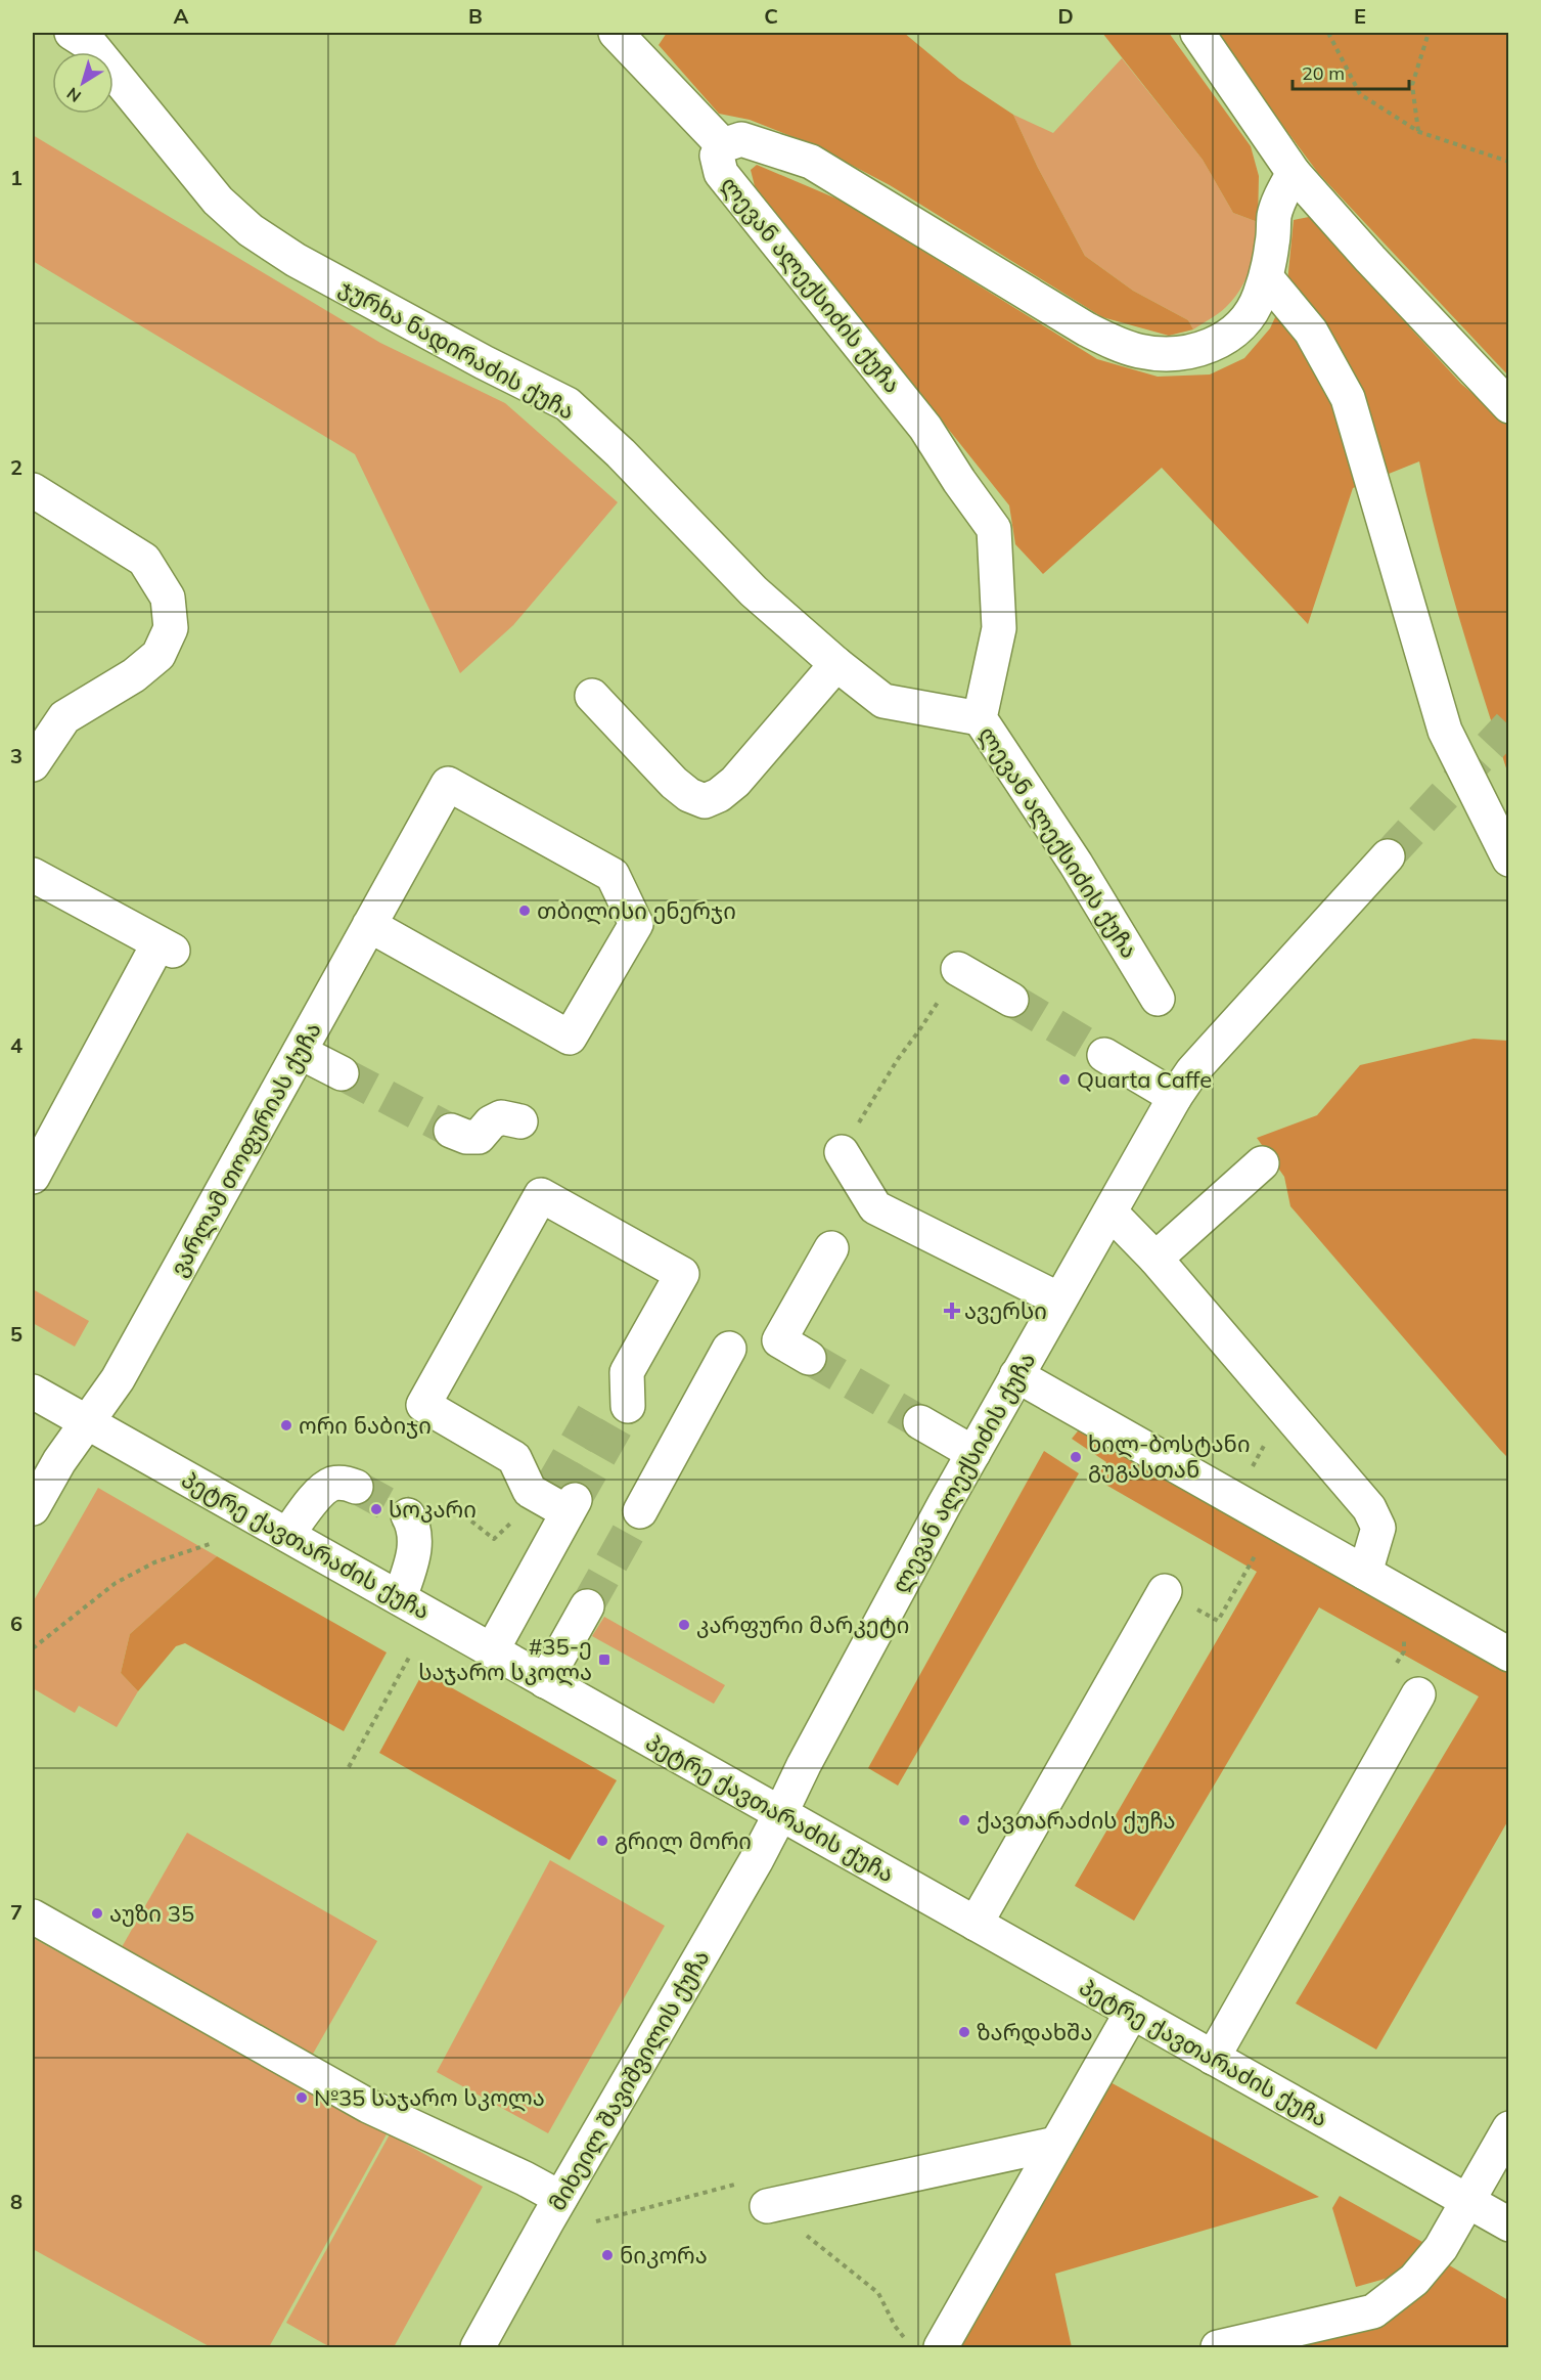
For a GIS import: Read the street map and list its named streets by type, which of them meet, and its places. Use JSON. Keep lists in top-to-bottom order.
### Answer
{
  "streets": {
    "street": [
      "ლევან ალექსიძის ქუჩა",
      "ჯურხა ნადირაძის ქუჩა",
      "ვარლამ თოფურიას ქუჩა",
      "პეტრე ქავთარაძის ქუჩა",
      "მიხეილ შავიშვილის ქუჩა"
    ]
  },
  "crossings": [
    ["ლევან ალექსიძის ქუჩა", "ჯურხა ნადირაძის ქუჩა"],
    ["ლევან ალექსიძის ქუჩა", "პეტრე ქავთარაძის ქუჩა"],
    ["ლევან ალექსიძის ქუჩა", "მიხეილ შავიშვილის ქუჩა"],
    ["ვარლამ თოფურიას ქუჩა", "პეტრე ქავთარაძის ქუჩა"],
    ["პეტრე ქავთარაძის ქუჩა", "მიხეილ შავიშვილის ქუჩა"]
  ],
  "places": {
    "other": [
      "თბილისი ენერჯი",
      "Quarta Caffe",
      "ორი ნაბიჯი",
      "ხილ-ბოსტანი გუგასთან",
      "სოკარი",
      "კარფური მარკეტი",
      "ქავთარაძის ქუჩა",
      "გრილ მორი",
      "აუზი 35",
      "ზარდახშა",
      "№35 საჯარო სკოლა",
      "ნიკორა"
    ],
    "health": ["ავერსი"],
    "transit": ["#35-ე საჯარო სკოლა"]
  },
  "scale_bar": "20 m",
  "north": "bottom left",
  "grid": {
    "columns": [
      "A",
      "B",
      "C",
      "D",
      "E"
    ],
    "rows": [
      "1",
      "2",
      "3",
      "4",
      "5",
      "6",
      "7",
      "8"
    ]
  }
}
